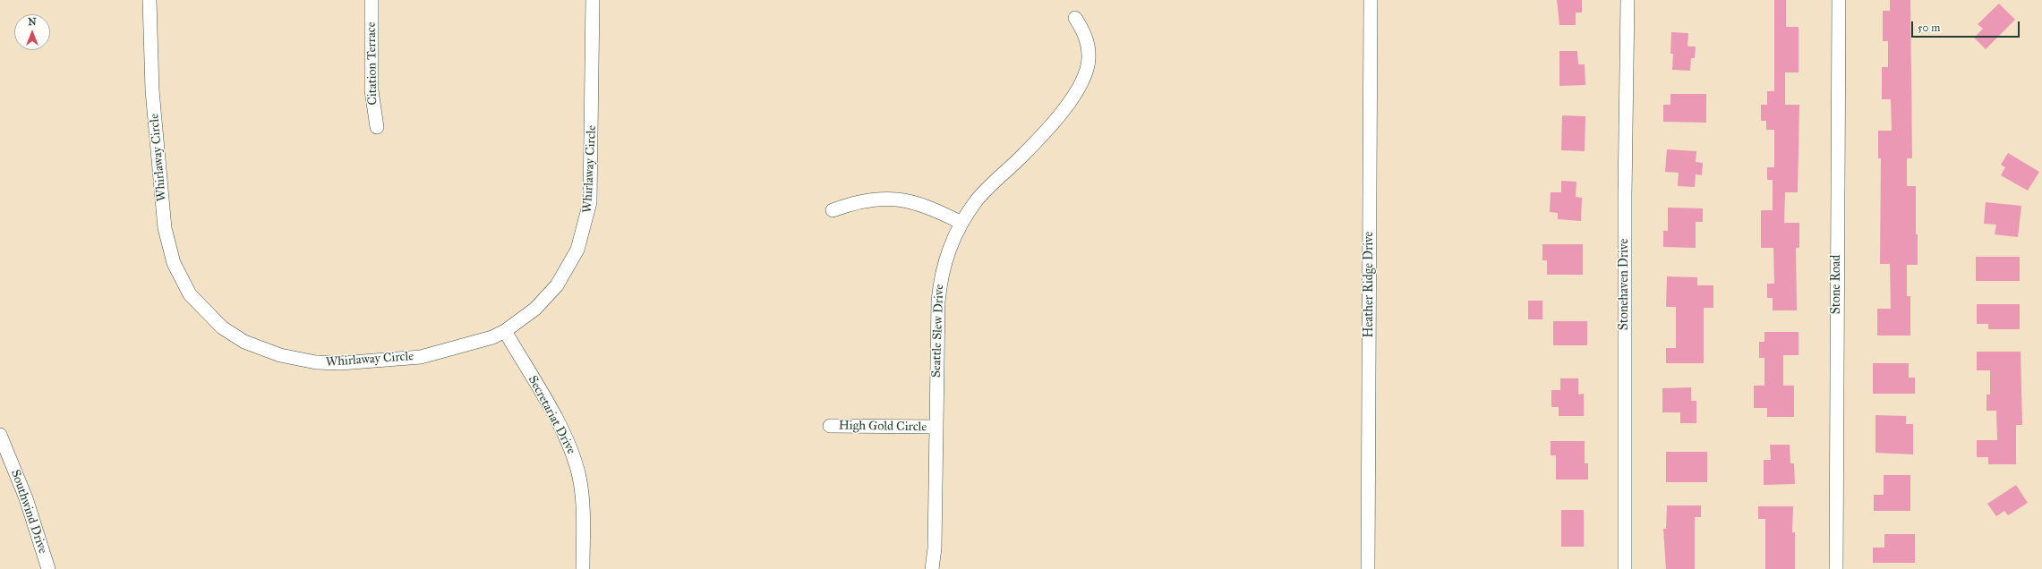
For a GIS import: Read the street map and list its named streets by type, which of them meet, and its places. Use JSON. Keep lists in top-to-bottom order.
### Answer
{
  "streets": {
    "street": [
      "Citation Terrace",
      "Whirlaway Circle",
      "Heather Ridge Drive",
      "Stonehaven Drive",
      "Stone Road",
      "Seattle Slew Drive",
      "Secretariat Drive",
      "High Gold Circle",
      "Southwind Drive"
    ]
  },
  "crossings": [
    ["Whirlaway Circle", "Secretariat Drive"],
    ["Seattle Slew Drive", "High Gold Circle"]
  ],
  "scale_bar": "50 m",
  "north": "top"
}
